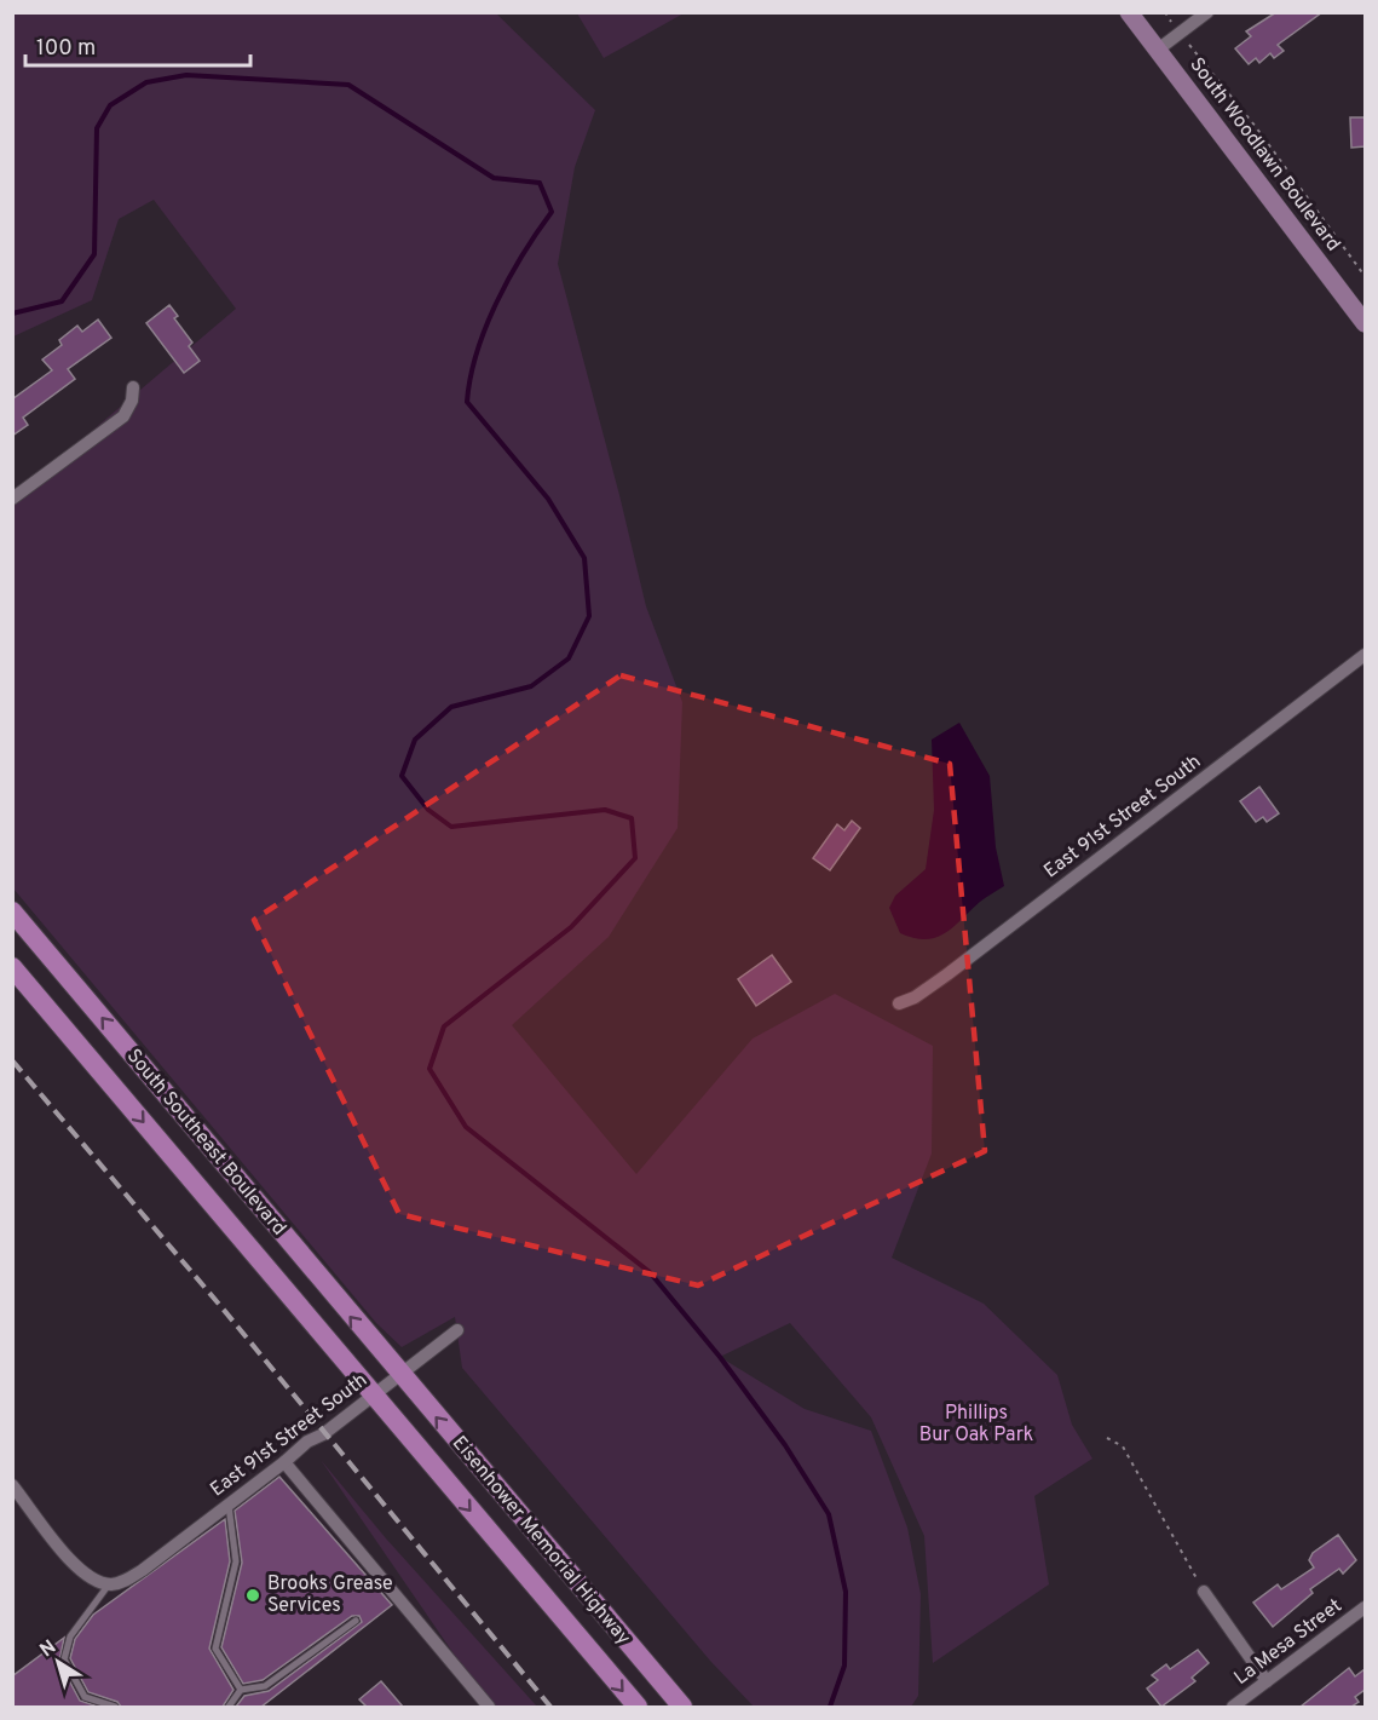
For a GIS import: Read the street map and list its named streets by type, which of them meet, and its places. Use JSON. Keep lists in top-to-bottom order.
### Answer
{
  "streets": {
    "main road": ["South Southeast Boulevard", "Eisenhower Memorial Highway"],
    "street": ["South Woodlawn Boulevard", "East 91st Street South", "La Mesa Street"]
  },
  "crossings": [
    ["East 91st Street South", "South Southeast Boulevard"],
    ["East 91st Street South", "Eisenhower Memorial Highway"],
    ["South Southeast Boulevard", "Eisenhower Memorial Highway"]
  ],
  "parks": ["Phillips Bur Oak Park"],
  "places": ["Brooks Grease Services"],
  "scale_bar": "100 m",
  "north": "top left"
}
